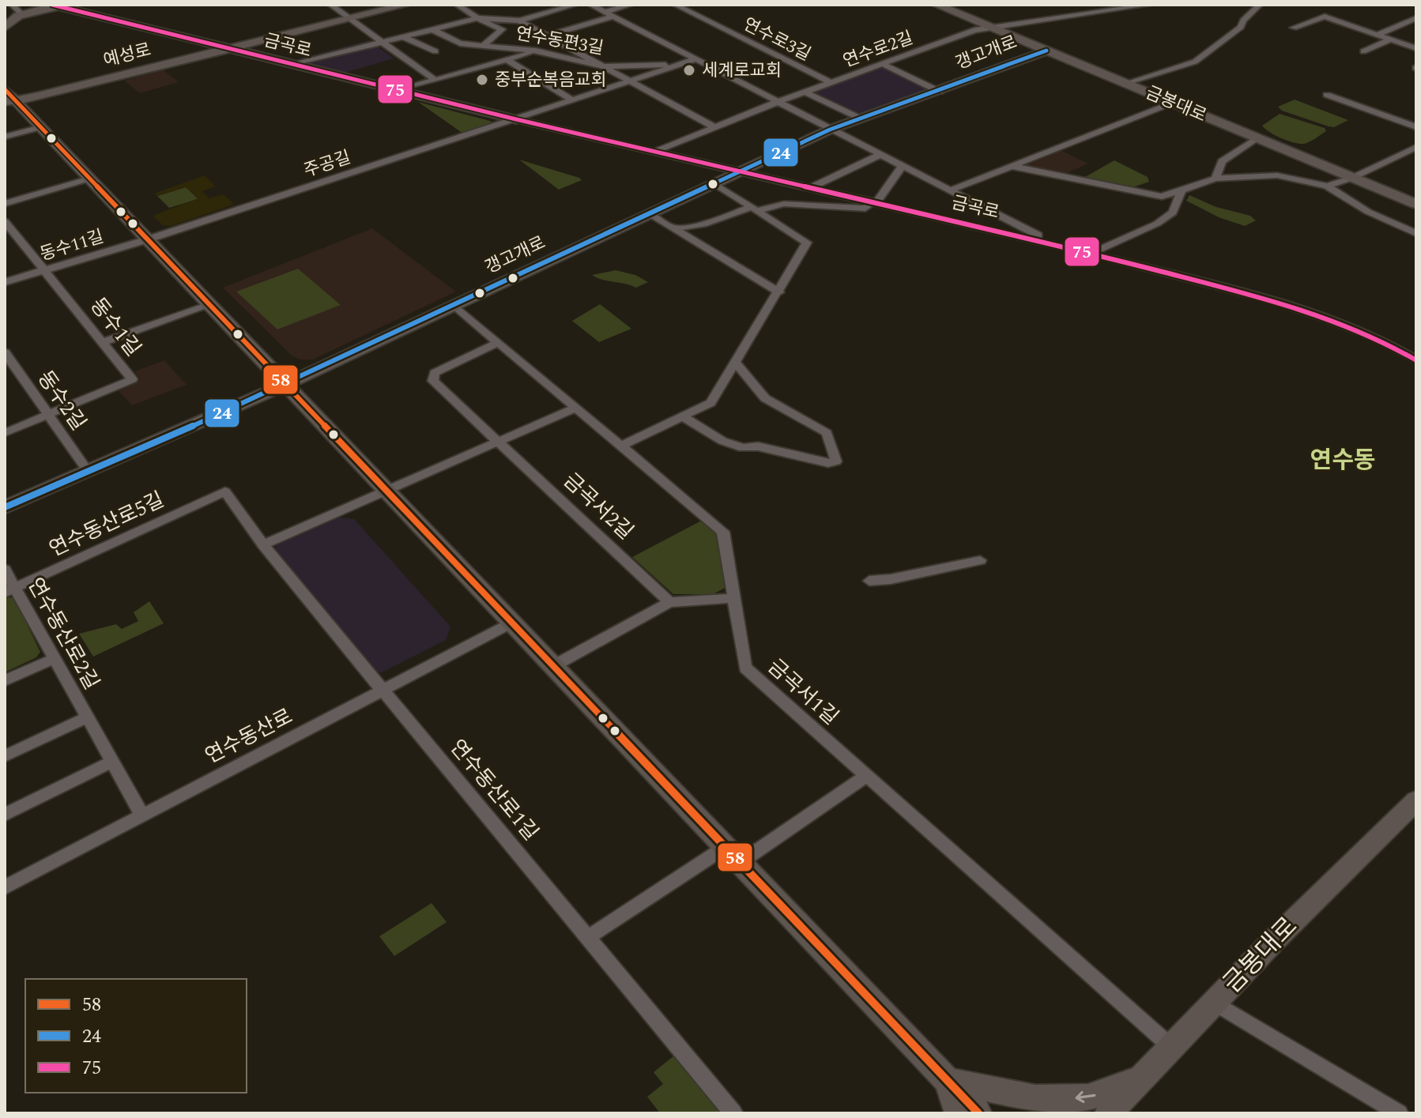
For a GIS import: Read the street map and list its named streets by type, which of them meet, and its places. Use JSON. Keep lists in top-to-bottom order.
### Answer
{
  "streets": {
    "street": [
      "연수로3길",
      "연수동편3길",
      "금곡로",
      "연수로2길",
      "갱고개로",
      "예성로",
      "금봉대로",
      "주공길",
      "동수11길",
      "동수1길",
      "동수2길",
      "금곡서2길",
      "연수동산로5길",
      "연수동산로2길",
      "금곡서1길",
      "연수동산로",
      "연수동산로1길"
    ]
  },
  "crossings": [
    ["연수로3길", "연수로2길"],
    ["금곡로", "연수로2길"],
    ["금곡로", "갱고개로"],
    ["금곡로", "예성로"],
    ["금곡로", "주공길"],
    ["연수로2길", "금봉대로"],
    ["갱고개로", "금봉대로"],
    ["갱고개로", "동수2길"],
    ["갱고개로", "금곡서1길"],
    ["금봉대로", "금곡서1길"],
    ["주공길", "동수11길"],
    ["동수11길", "동수1길"],
    ["동수1길", "동수2길"],
    ["금곡서2길", "금곡서1길"],
    ["연수동산로5길", "연수동산로2길"],
    ["연수동산로5길", "연수동산로1길"],
    ["연수동산로2길", "연수동산로"],
    ["연수동산로", "연수동산로1길"]
  ],
  "districts": ["연수동"],
  "places": ["세계로교회", "중부순복음교회"],
  "lines": ["transit line 75", "transit line 24", "transit line 58"],
  "legend": ["58", "24", "75"]
}
